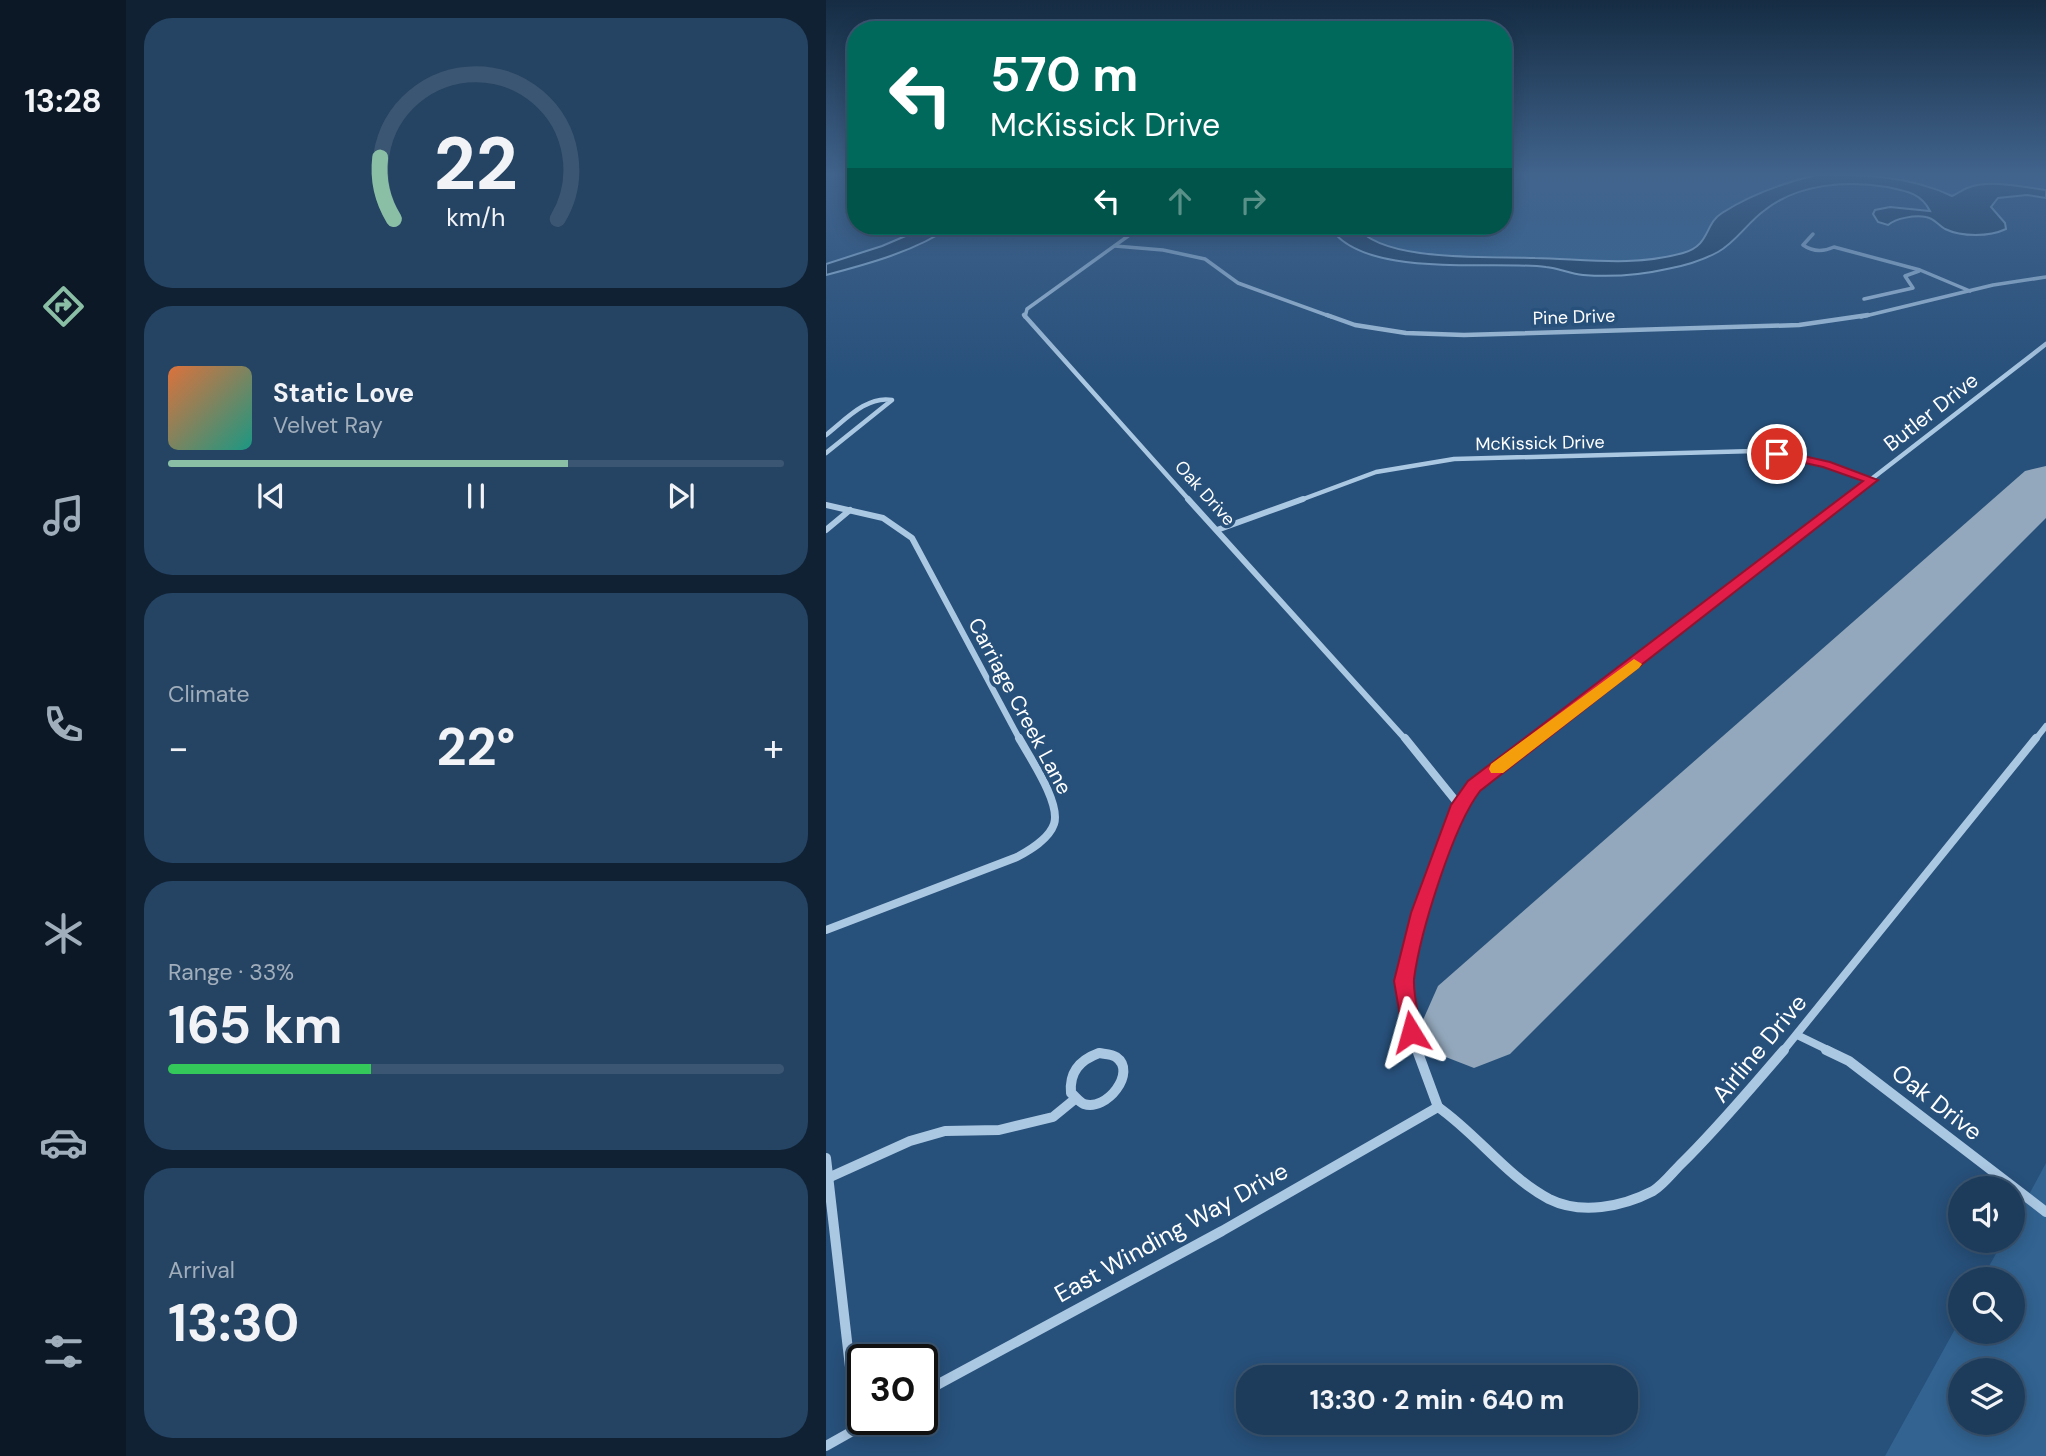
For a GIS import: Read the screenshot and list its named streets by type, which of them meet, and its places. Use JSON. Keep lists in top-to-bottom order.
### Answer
{
  "streets": {
    "street": [
      "Pine Drive",
      "Butler Drive",
      "McKissick Drive",
      "Oak Drive",
      "Carriage Creek Lane",
      "Airline Drive",
      "East Winding Way Drive"
    ]
  },
  "crossings": [
    ["Pine Drive", "Oak Drive"],
    ["Butler Drive", "McKissick Drive"],
    ["Butler Drive", "Oak Drive"],
    ["Butler Drive", "Airline Drive"],
    ["Butler Drive", "East Winding Way Drive"],
    ["McKissick Drive", "Oak Drive"],
    ["Oak Drive", "Airline Drive"],
    ["Airline Drive", "East Winding Way Drive"]
  ],
  "page": {
    "tabs": "13:28",
    "turn": ["570 m", "McKissick Drive"],
    "song": ["Static Love", "Velvet Ray"],
    "tile": [
      "Climate",
      ["Range · 33%", "165 km"],
      ["Arrival", "13:30"]
    ],
    "heat": ["−", "22°", "+"],
    "limit": "30",
    "trip": "13:30 · 2 min · 640 m",
    "gauge": ["22", "km/h"]
  }
}
